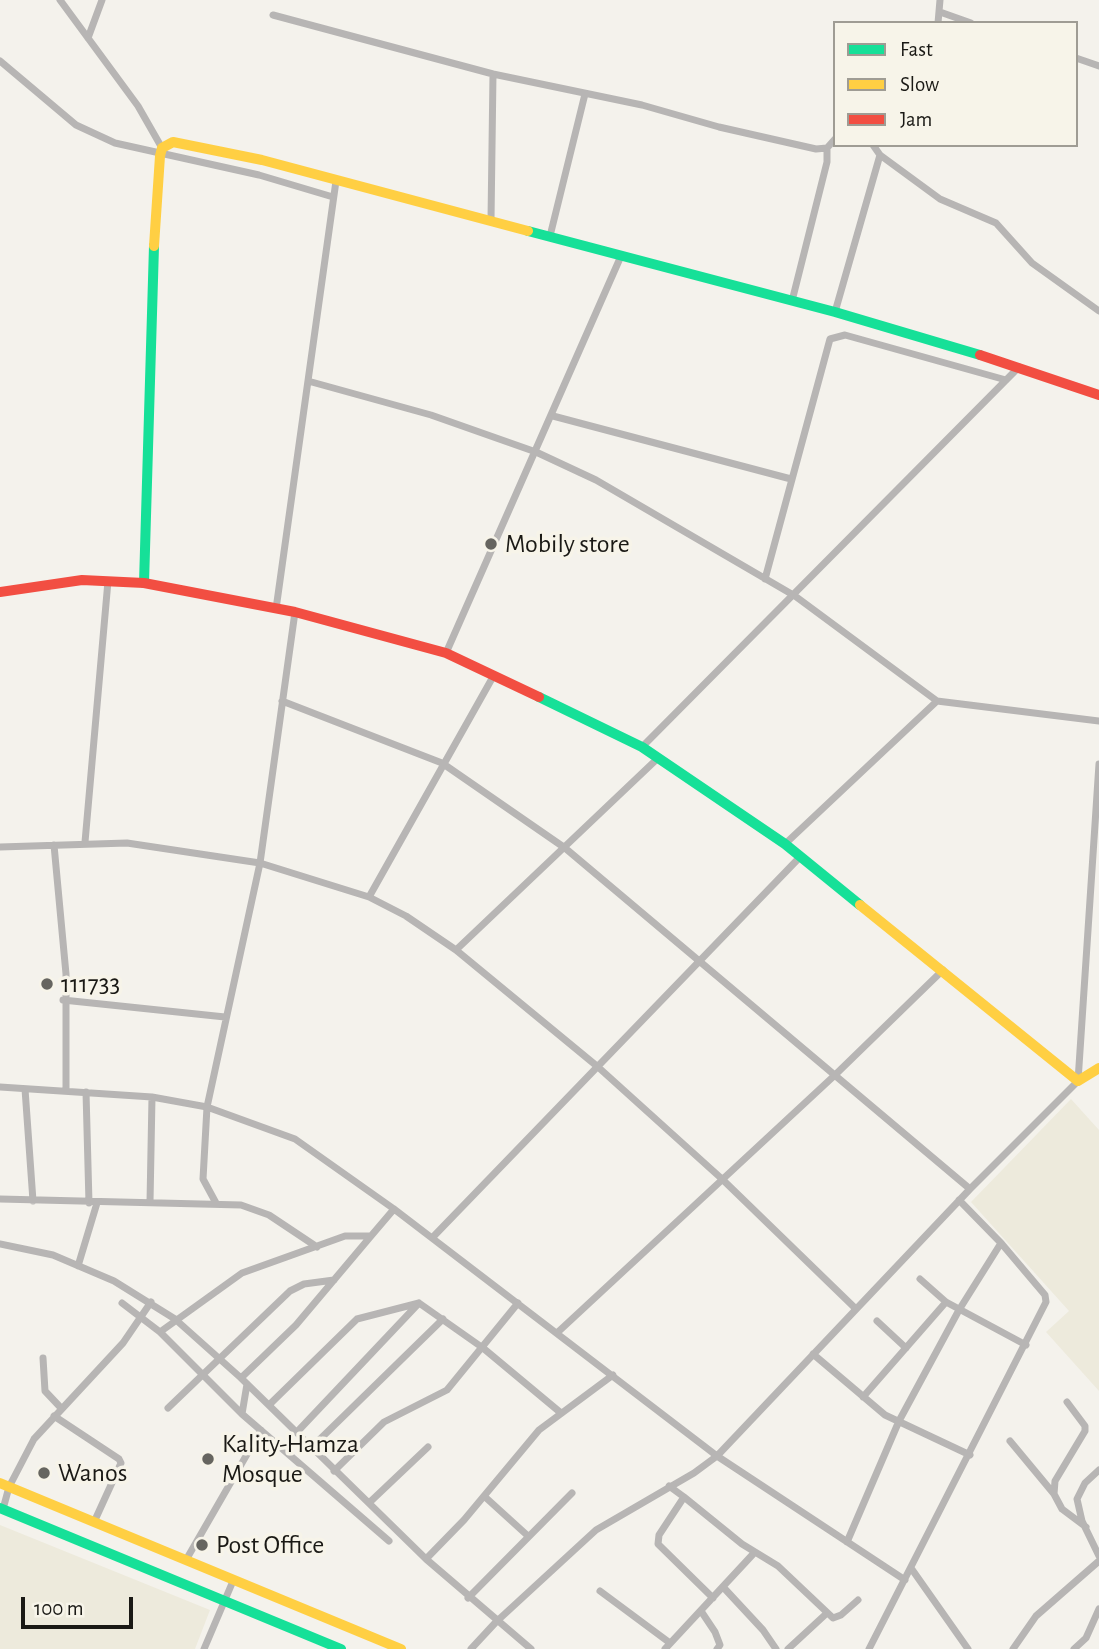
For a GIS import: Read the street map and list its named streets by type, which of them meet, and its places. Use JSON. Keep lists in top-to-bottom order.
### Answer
{
  "places": [
    "Mobily store",
    "111733",
    "Kality-Hamza Mosque",
    "Wanos",
    "Post Office"
  ],
  "legend": ["Fast", "Slow", "Jam"],
  "scale_bar": "100 m"
}
